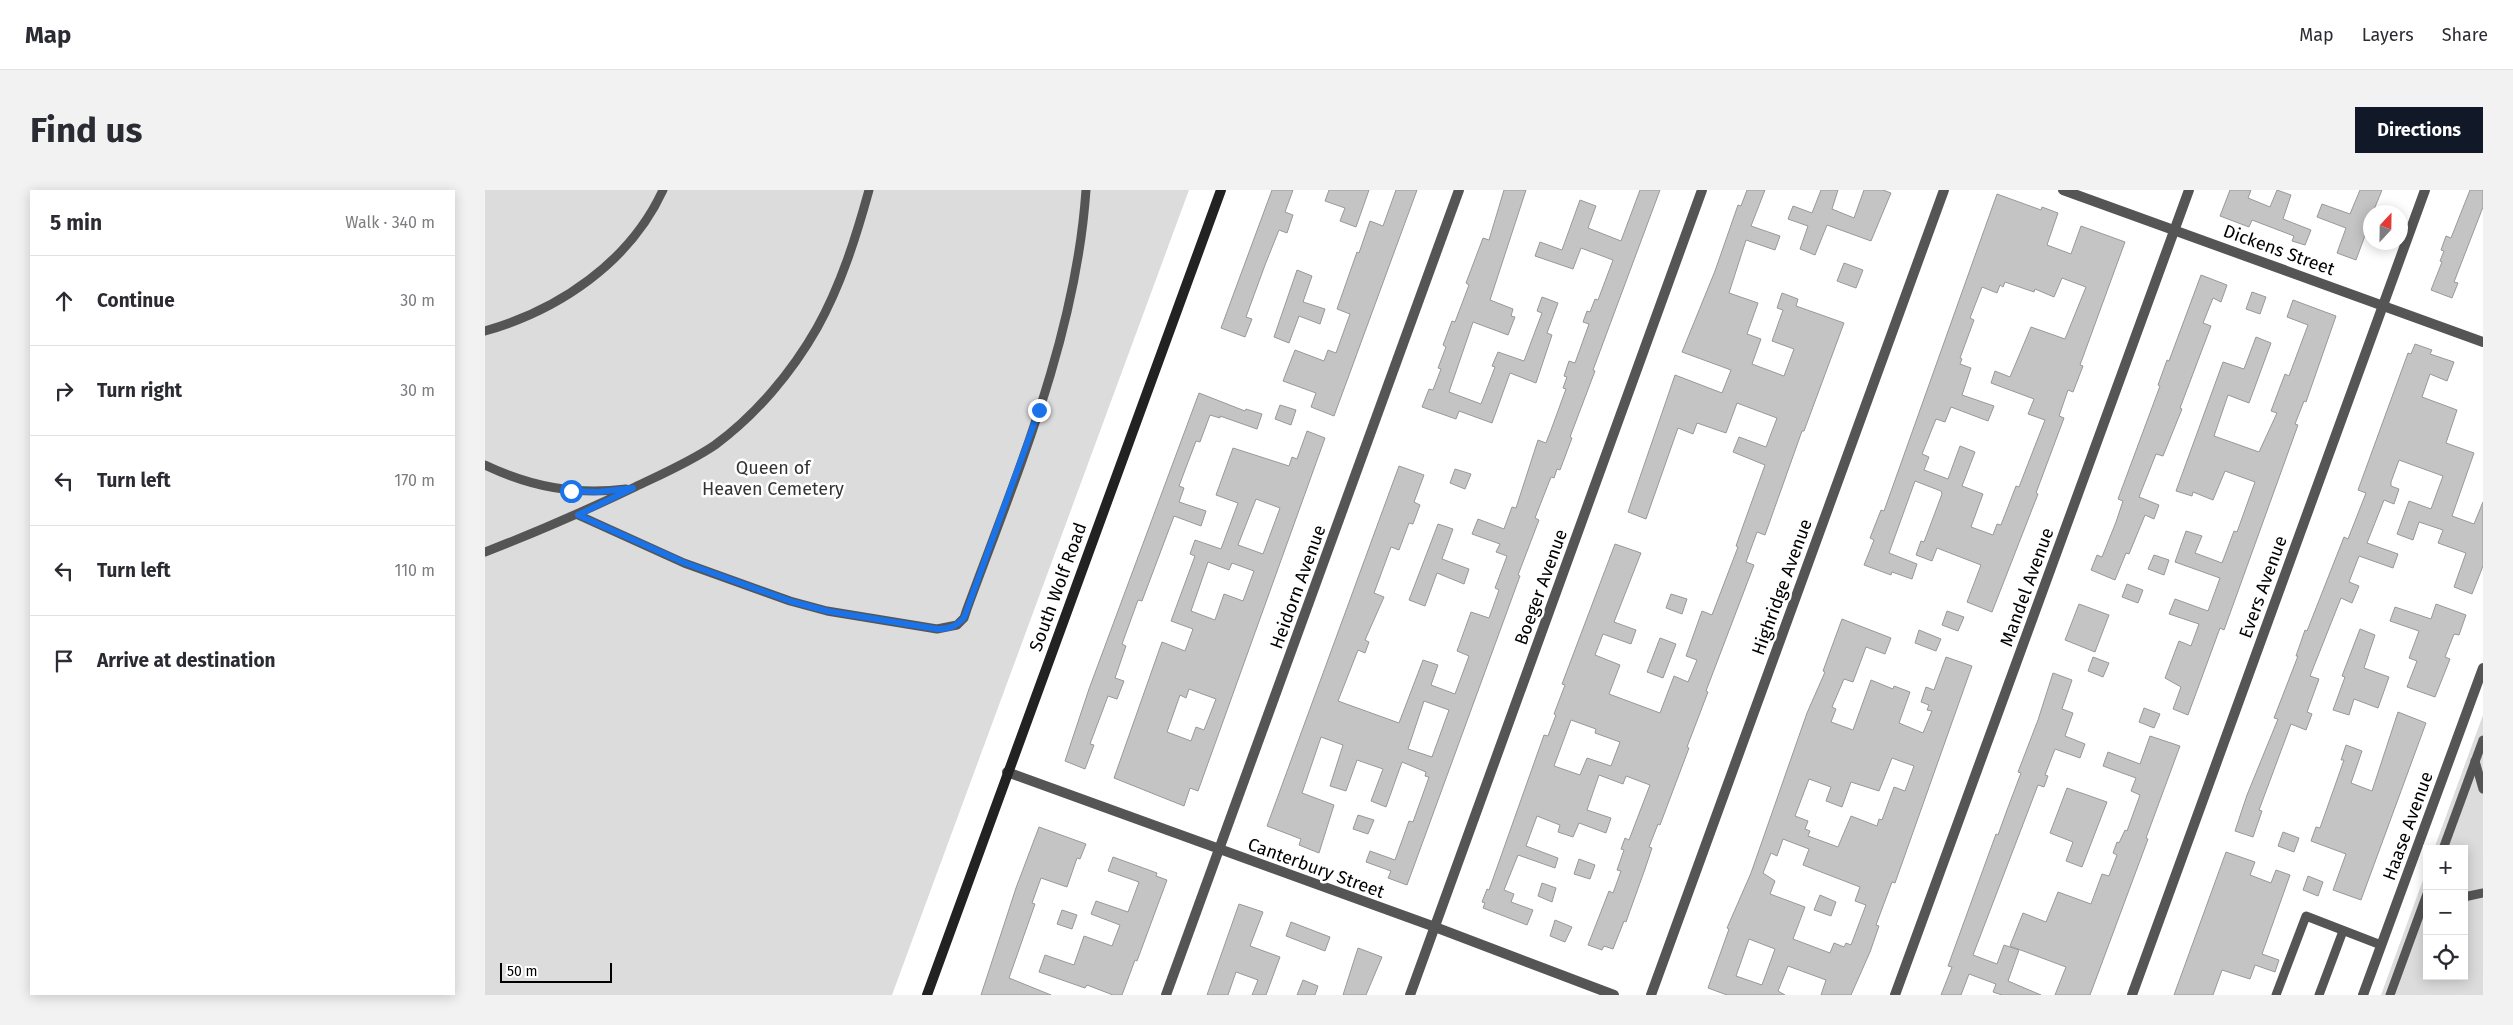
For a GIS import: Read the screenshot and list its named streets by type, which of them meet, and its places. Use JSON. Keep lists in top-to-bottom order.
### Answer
{
  "streets": {
    "main road": ["South Wolf Road"],
    "street": [
      "Dickens Street",
      "Heidorn Avenue",
      "Boeger Avenue",
      "Highridge Avenue",
      "Mandel Avenue",
      "Evers Avenue",
      "Haase Avenue",
      "Canterbury Street"
    ]
  },
  "crossings": [
    ["Dickens Street", "Mandel Avenue"],
    ["Dickens Street", "Evers Avenue"],
    ["South Wolf Road", "Canterbury Street"],
    ["Heidorn Avenue", "Canterbury Street"],
    ["Boeger Avenue", "Canterbury Street"]
  ],
  "parks": ["Queen of Heaven Cemetery"],
  "scale_bar": "50 m",
  "north": "top",
  "page": {
    "header": "Map",
    "nav": ["Map", "Layers", "Share"],
    "buttons": "Directions",
    "title": "Find us",
    "heading": ["5 min", "Walk · 340 m"],
    "list": [
      ["Continue", "30 m"],
      ["Turn right", "30 m"],
      ["Turn left", "170 m"],
      ["Turn left", "110 m"],
      "Arrive at destination"
    ],
    "map_buttons": ["+", "−"],
    "scale": "50 m"
  }
}
